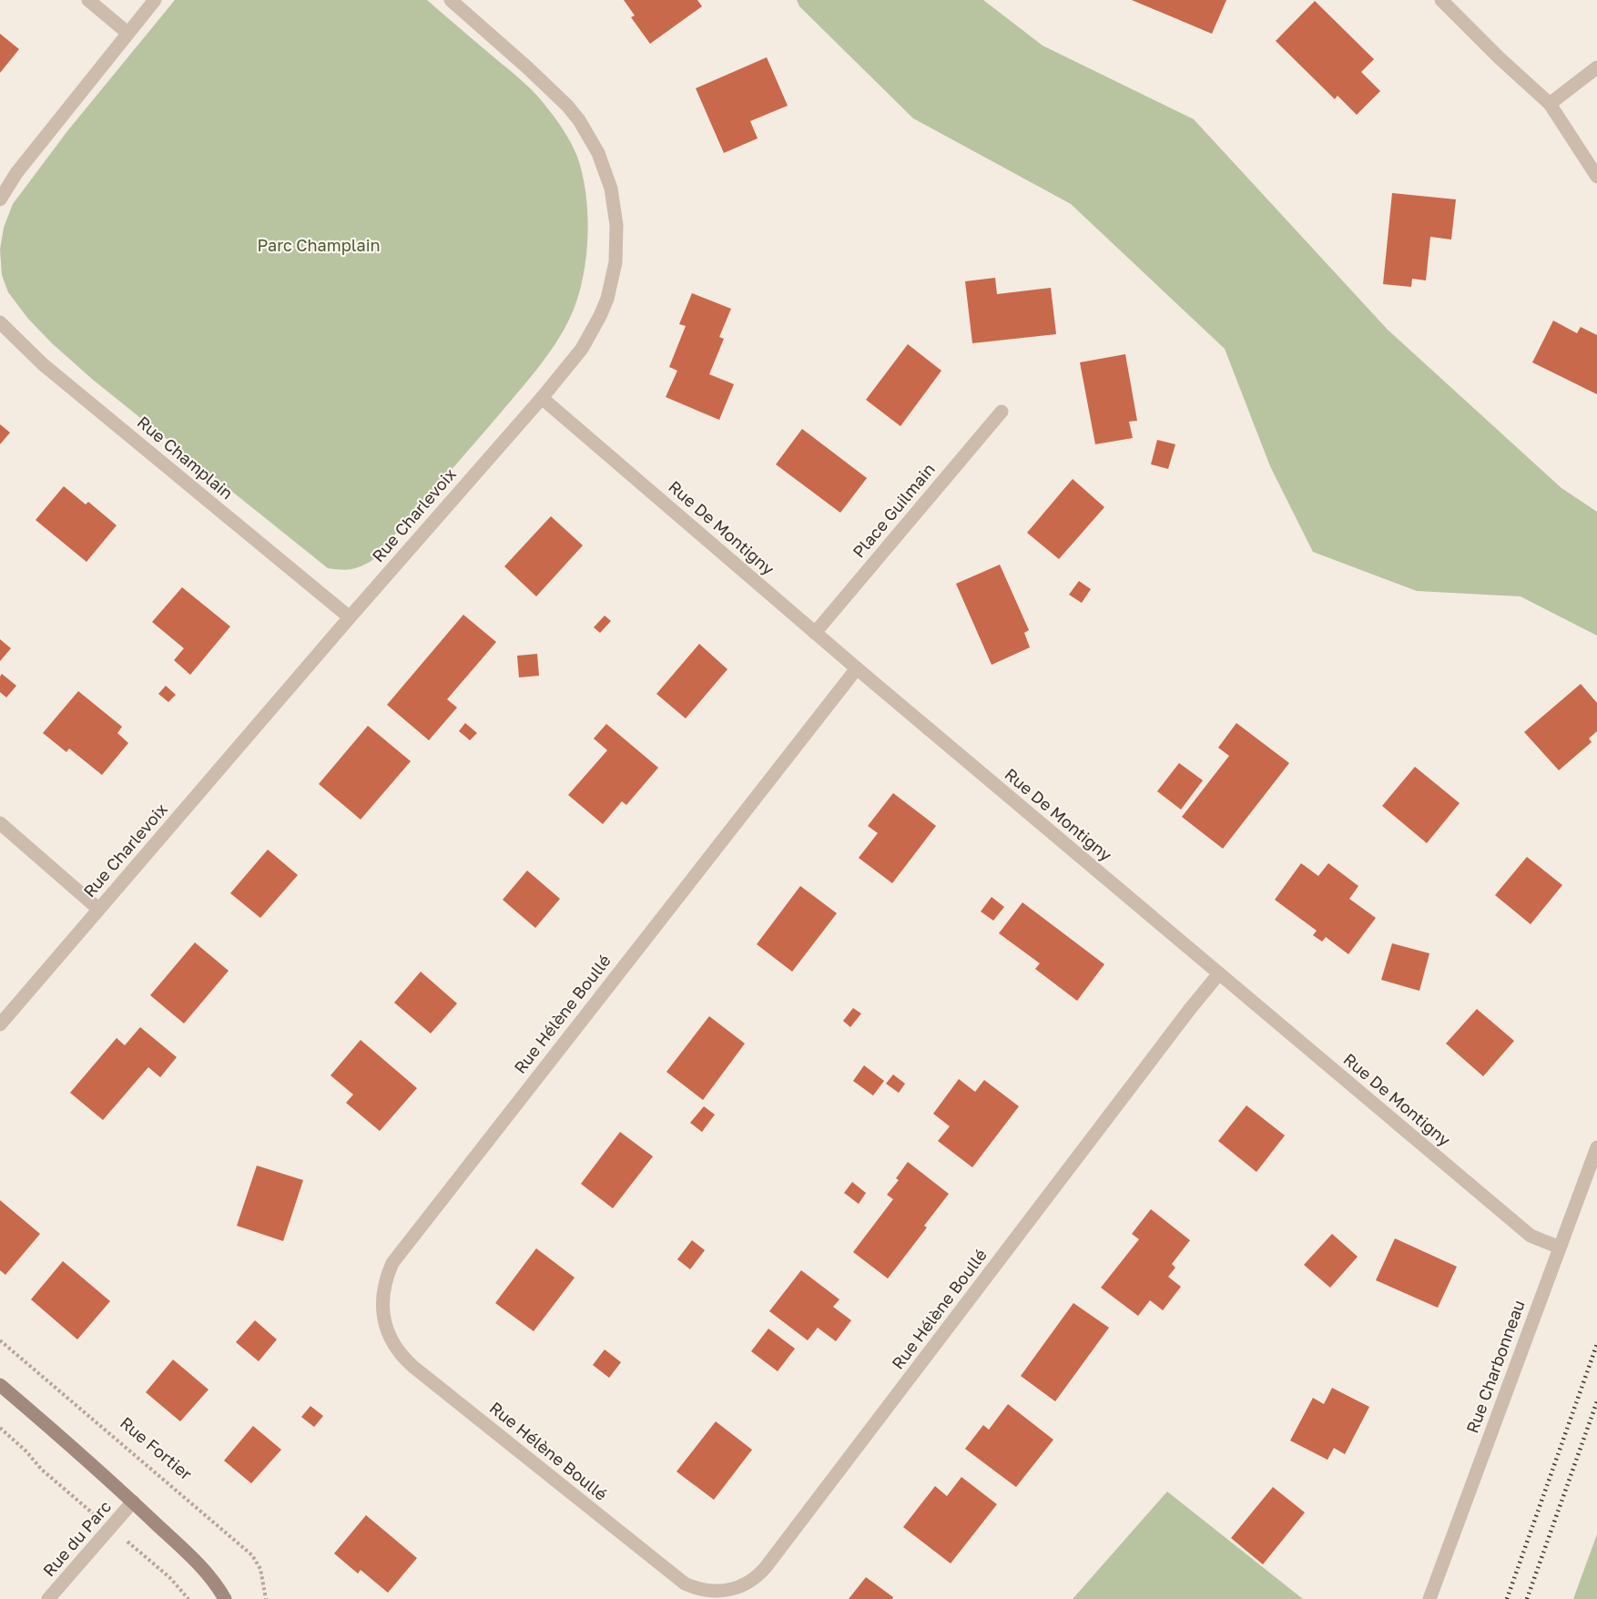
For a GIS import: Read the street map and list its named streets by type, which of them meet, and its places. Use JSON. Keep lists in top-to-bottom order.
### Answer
{
  "streets": {
    "street": [
      "Rue Champlain",
      "Place Guilmain",
      "Rue Charlevoix",
      "Rue De Montigny",
      "Rue Hélène Boullé",
      "Rue Charbonneau",
      "Rue du Parc"
    ],
    "path": ["Rue Fortier"]
  },
  "crossings": [
    ["Rue Champlain", "Rue Charlevoix"],
    ["Place Guilmain", "Rue De Montigny"],
    ["Rue Charlevoix", "Rue De Montigny"],
    ["Rue De Montigny", "Rue Hélène Boullé"],
    ["Rue De Montigny", "Rue Charbonneau"]
  ],
  "parks": ["Parc Champlain"]
}
